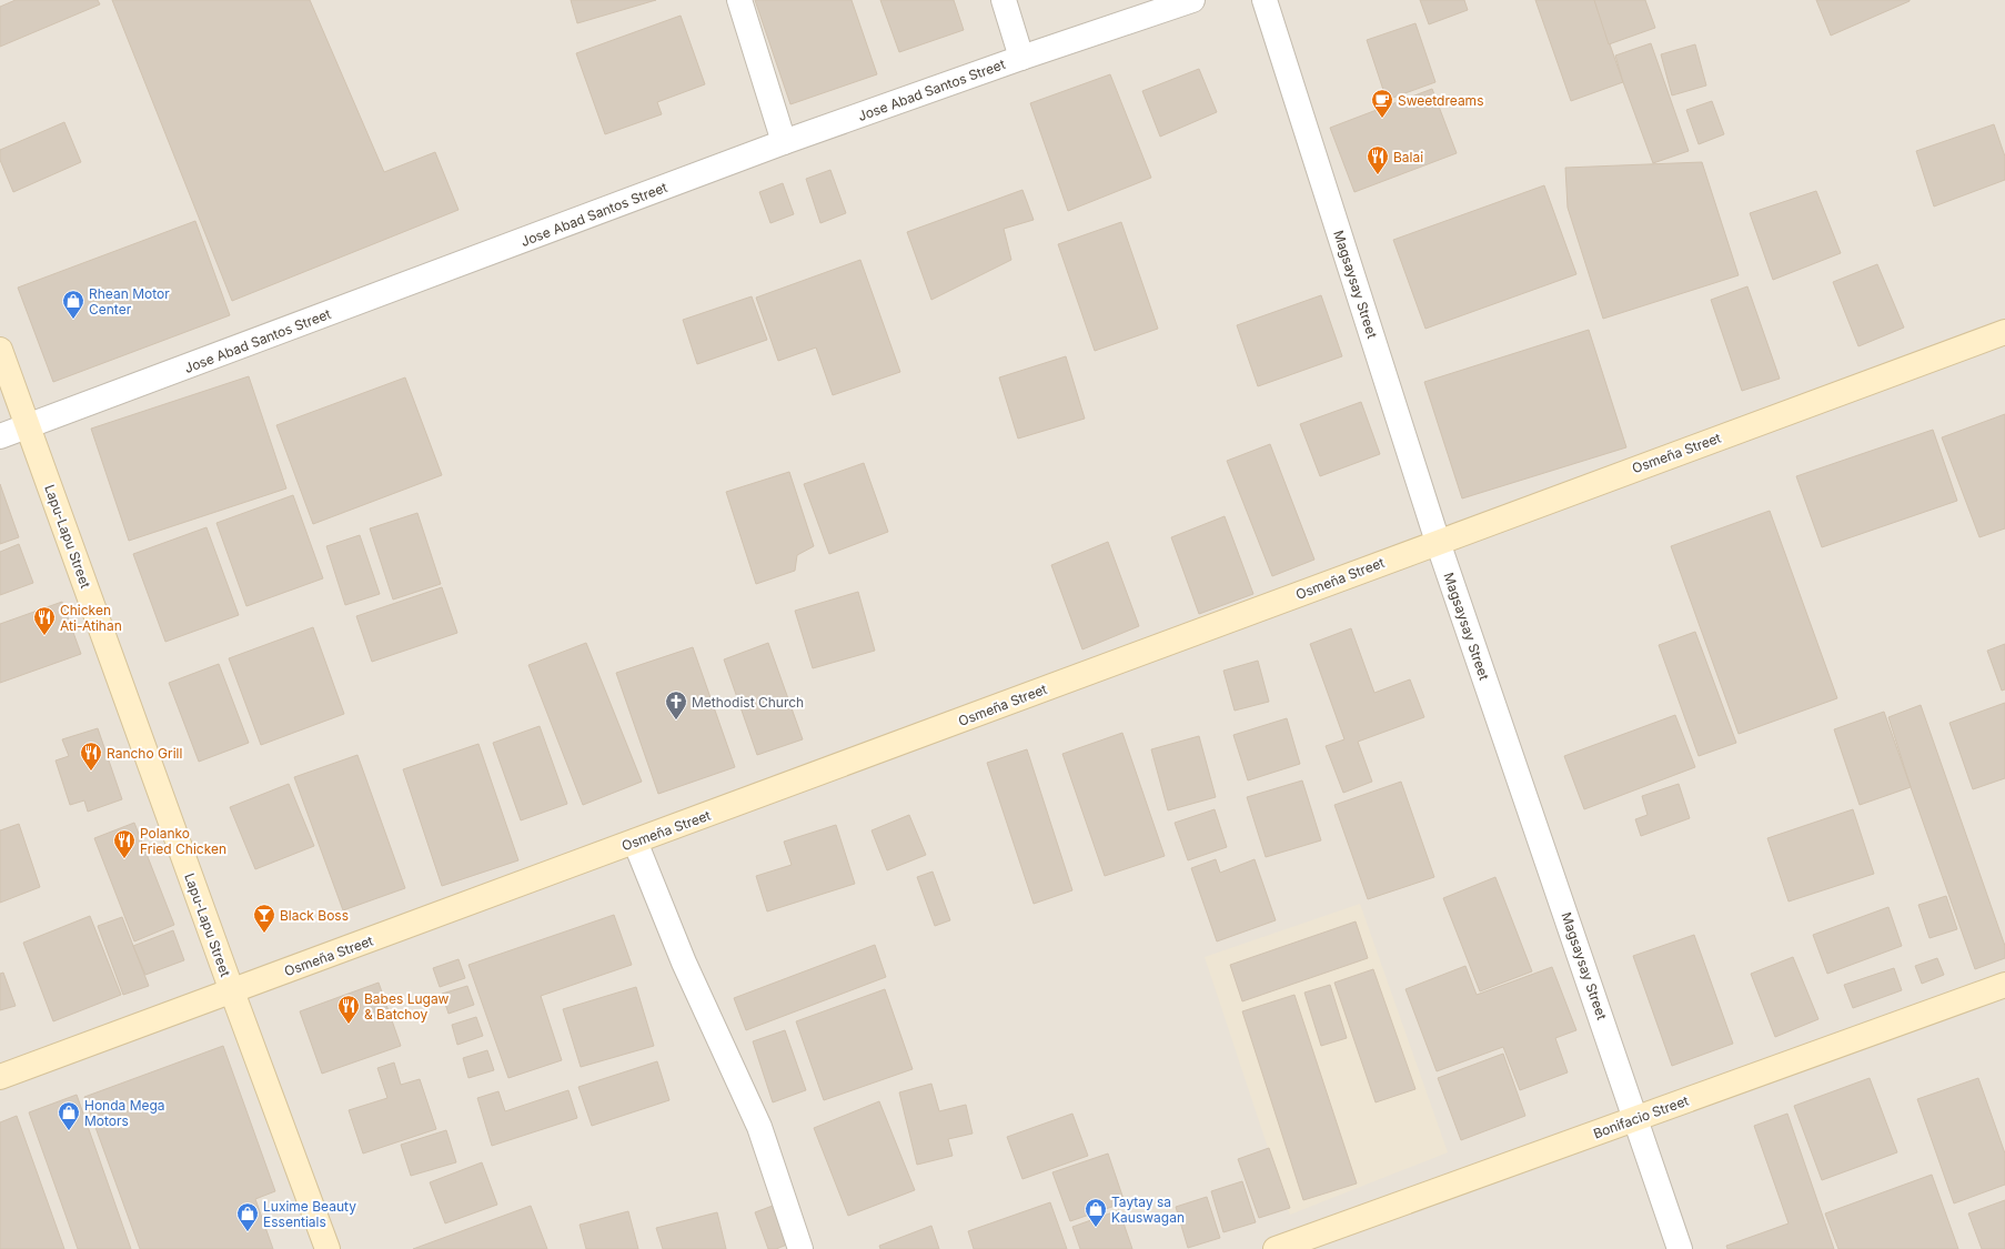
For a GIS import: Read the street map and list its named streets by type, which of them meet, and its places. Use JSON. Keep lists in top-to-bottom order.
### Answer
{
  "streets": {
    "street": [
      "Jose Abad Santos Street",
      "Magsaysay Street",
      "Osmeña Street",
      "Lapu-Lapu Street",
      "Bonifacio Street"
    ]
  },
  "crossings": [
    ["Jose Abad Santos Street", "Lapu-Lapu Street"],
    ["Magsaysay Street", "Osmeña Street"],
    ["Magsaysay Street", "Bonifacio Street"],
    ["Osmeña Street", "Lapu-Lapu Street"]
  ],
  "places": {
    "cafe": ["Sweetdreams"],
    "restaurant": [
      "Balai",
      "Chicken Ati-Atihan",
      "Rancho Grill",
      "Polanko Fried Chicken",
      "Babes Lugaw & Batchoy"
    ],
    "shop": [
      "Rhean Motor Center",
      "Honda Mega Motors",
      "Taytay sa Kauswagan",
      "Luxime Beauty Essentials"
    ],
    "church": ["Methodist Church"],
    "bar": ["Black Boss"]
  }
}
